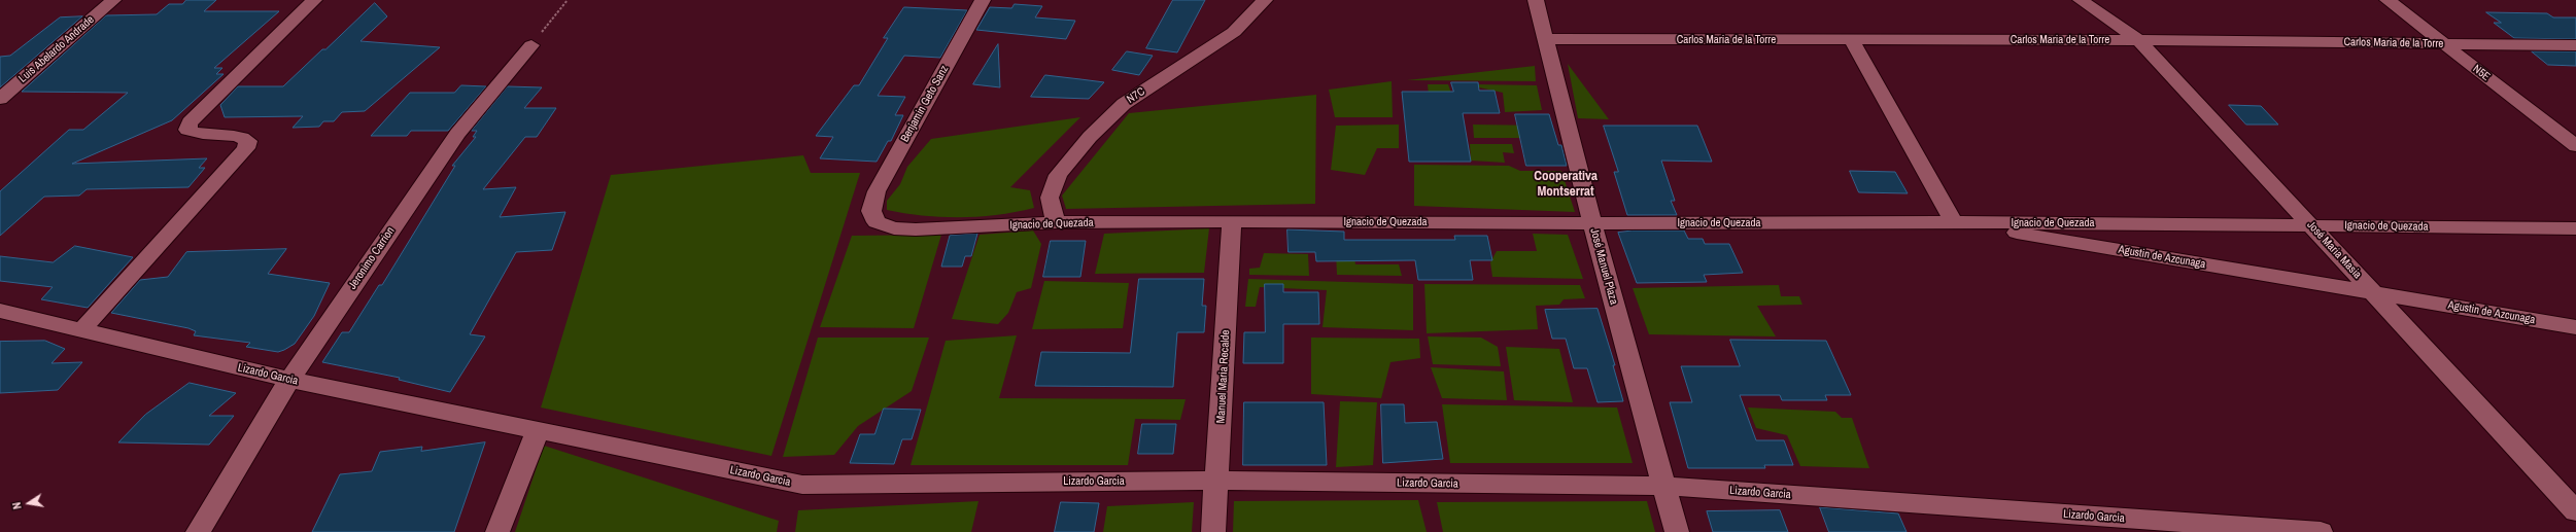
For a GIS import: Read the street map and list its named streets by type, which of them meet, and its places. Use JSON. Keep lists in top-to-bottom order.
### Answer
{
  "streets": {
    "street": [
      "Carlos Maria de la Torre",
      "Luis Abelardo Andrade",
      "N5E",
      "N7C",
      "Benjamin Geto Sanz",
      "Ignacio de Quezada",
      "José Maria Masia",
      "Agustin de Azcunaga",
      "Jeronimo Carrion",
      "José Manuel Plaza",
      "Lizardo Garcia",
      "Manuel Maria Recalde"
    ]
  },
  "crossings": [
    ["Carlos Maria de la Torre", "N5E"],
    ["Carlos Maria de la Torre", "José Maria Masia"],
    ["Carlos Maria de la Torre", "José Manuel Plaza"],
    ["N7C", "Ignacio de Quezada"],
    ["Benjamin Geto Sanz", "Ignacio de Quezada"],
    ["Ignacio de Quezada", "José Maria Masia"],
    ["Ignacio de Quezada", "Agustin de Azcunaga"],
    ["Ignacio de Quezada", "José Manuel Plaza"],
    ["Ignacio de Quezada", "Manuel Maria Recalde"],
    ["José Maria Masia", "Agustin de Azcunaga"],
    ["Jeronimo Carrion", "Lizardo Garcia"],
    ["José Manuel Plaza", "Lizardo Garcia"],
    ["Lizardo Garcia", "Manuel Maria Recalde"]
  ],
  "districts": ["Cooperativa Montserrat"],
  "north": "left"
}
